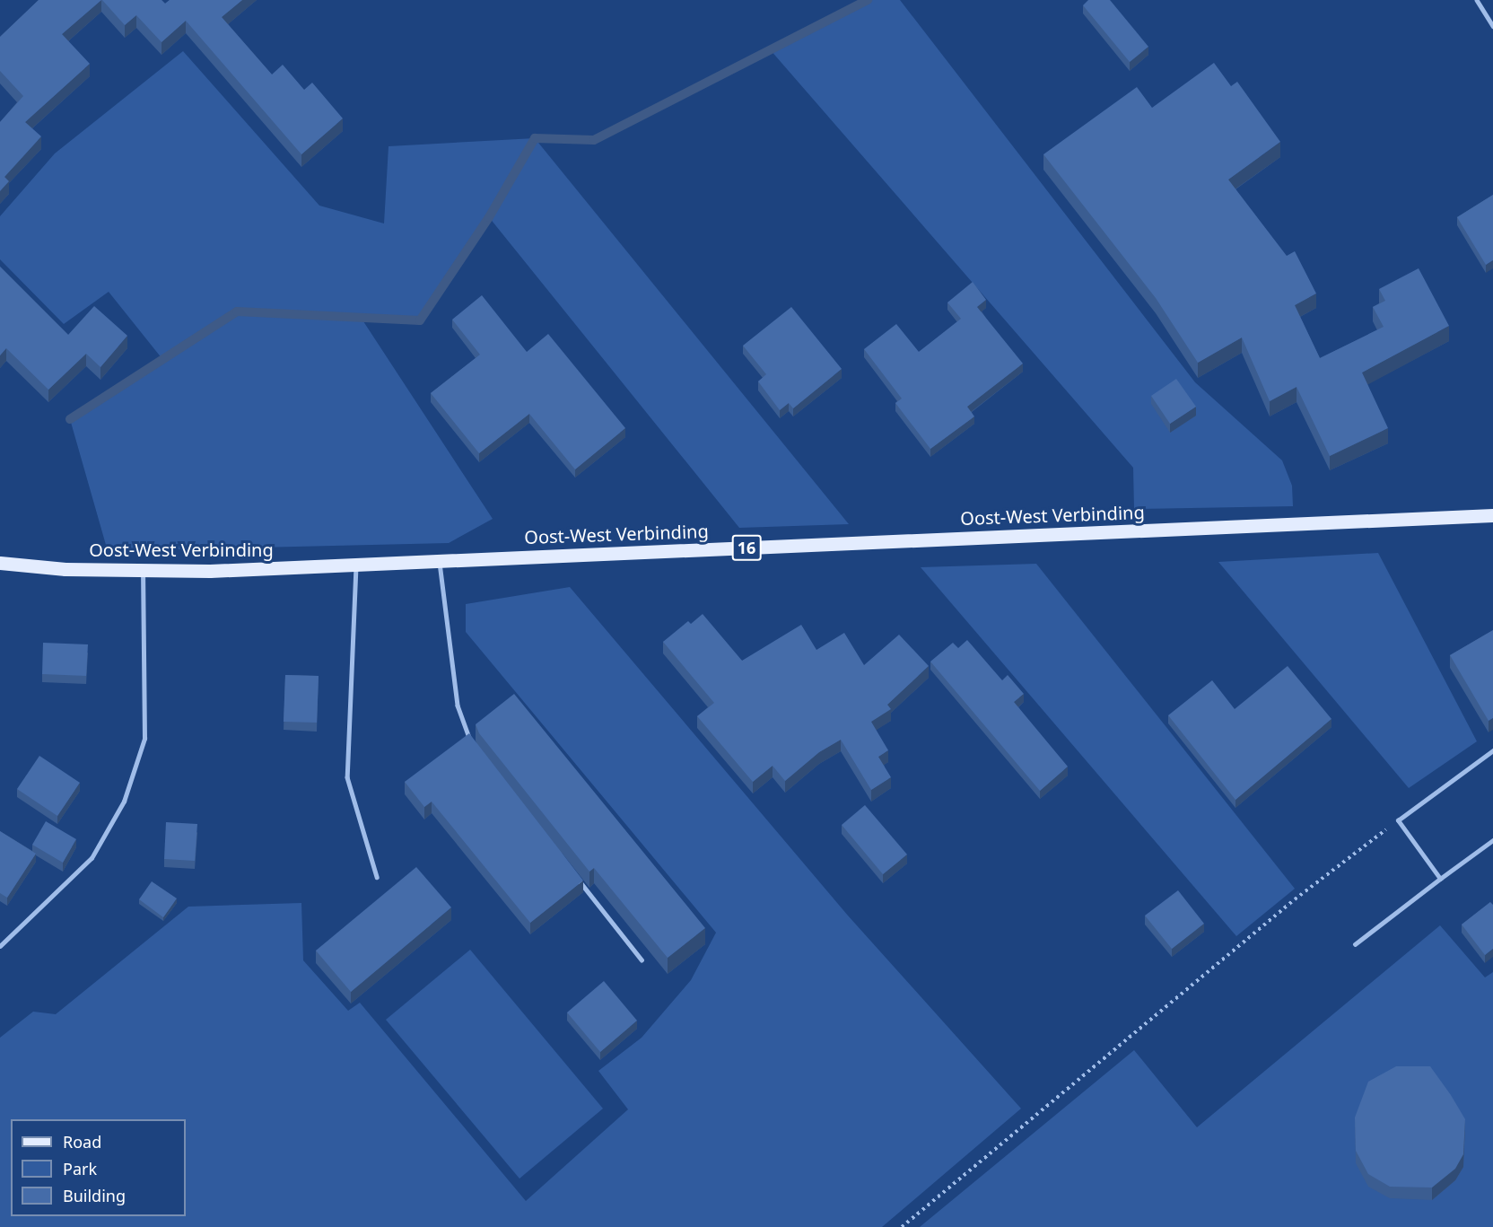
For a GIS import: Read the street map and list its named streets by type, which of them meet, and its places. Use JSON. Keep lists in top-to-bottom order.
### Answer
{
  "streets": {
    "main road": ["Oost-West Verbinding", "16"]
  },
  "legend": ["Road", "Park", "Building"]
}
